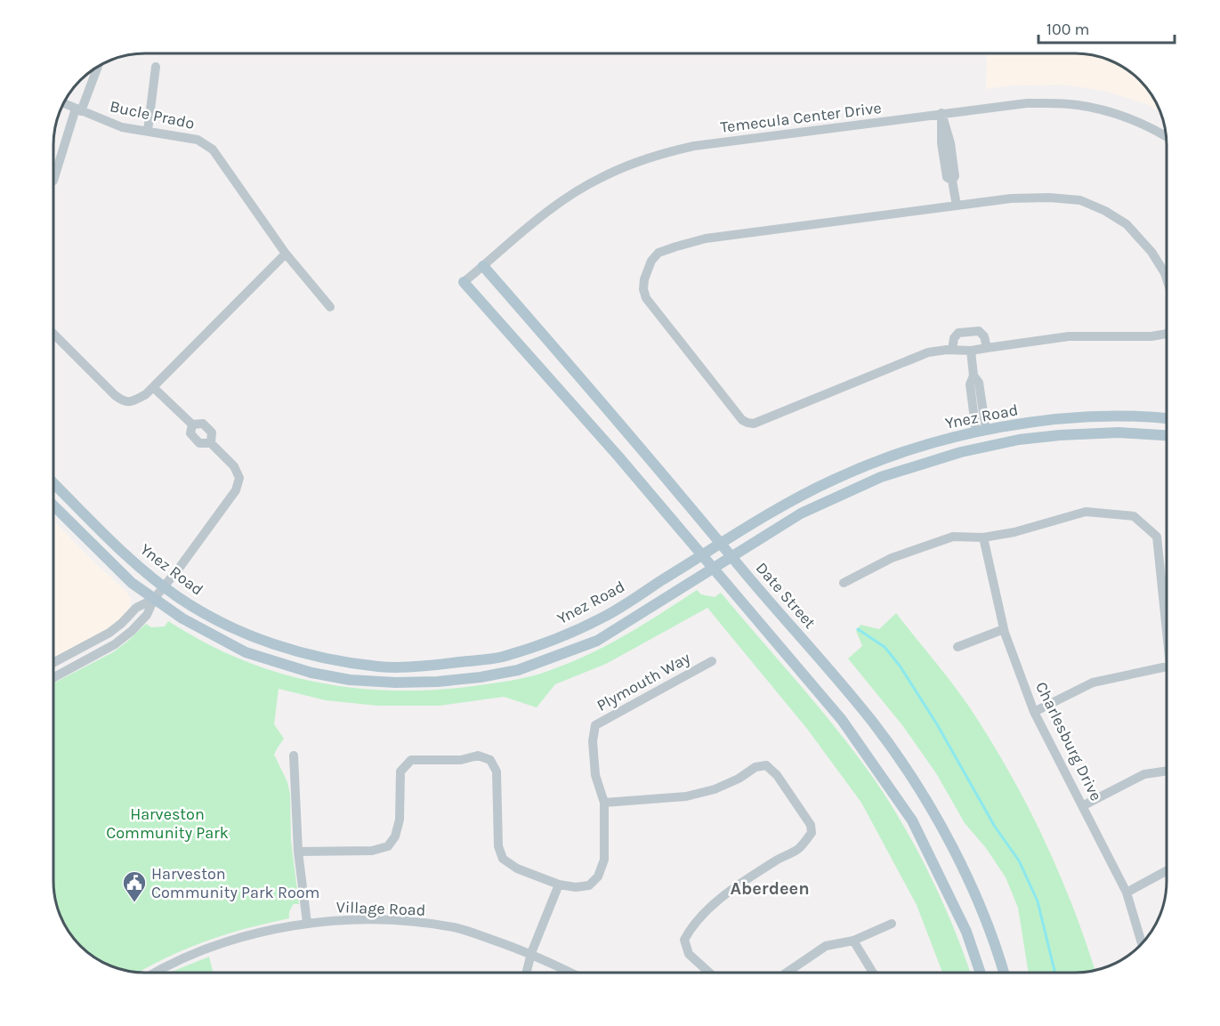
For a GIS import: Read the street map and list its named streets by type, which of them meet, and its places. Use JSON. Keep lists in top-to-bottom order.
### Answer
{
  "streets": {
    "main road": ["Ynez Road", "Date Street"],
    "street": [
      "Bucle Prado",
      "Temecula Center Drive",
      "Plymouth Way",
      "Charlesburg Drive",
      "Village Road"
    ]
  },
  "crossings": [
    ["Temecula Center Drive", "Date Street"],
    ["Ynez Road", "Date Street"]
  ],
  "districts": ["Aberdeen"],
  "parks": ["Harveston Community Park"],
  "places": {
    "public building": ["Harveston Community Park Room"]
  },
  "scale_bar": "100 m"
}
